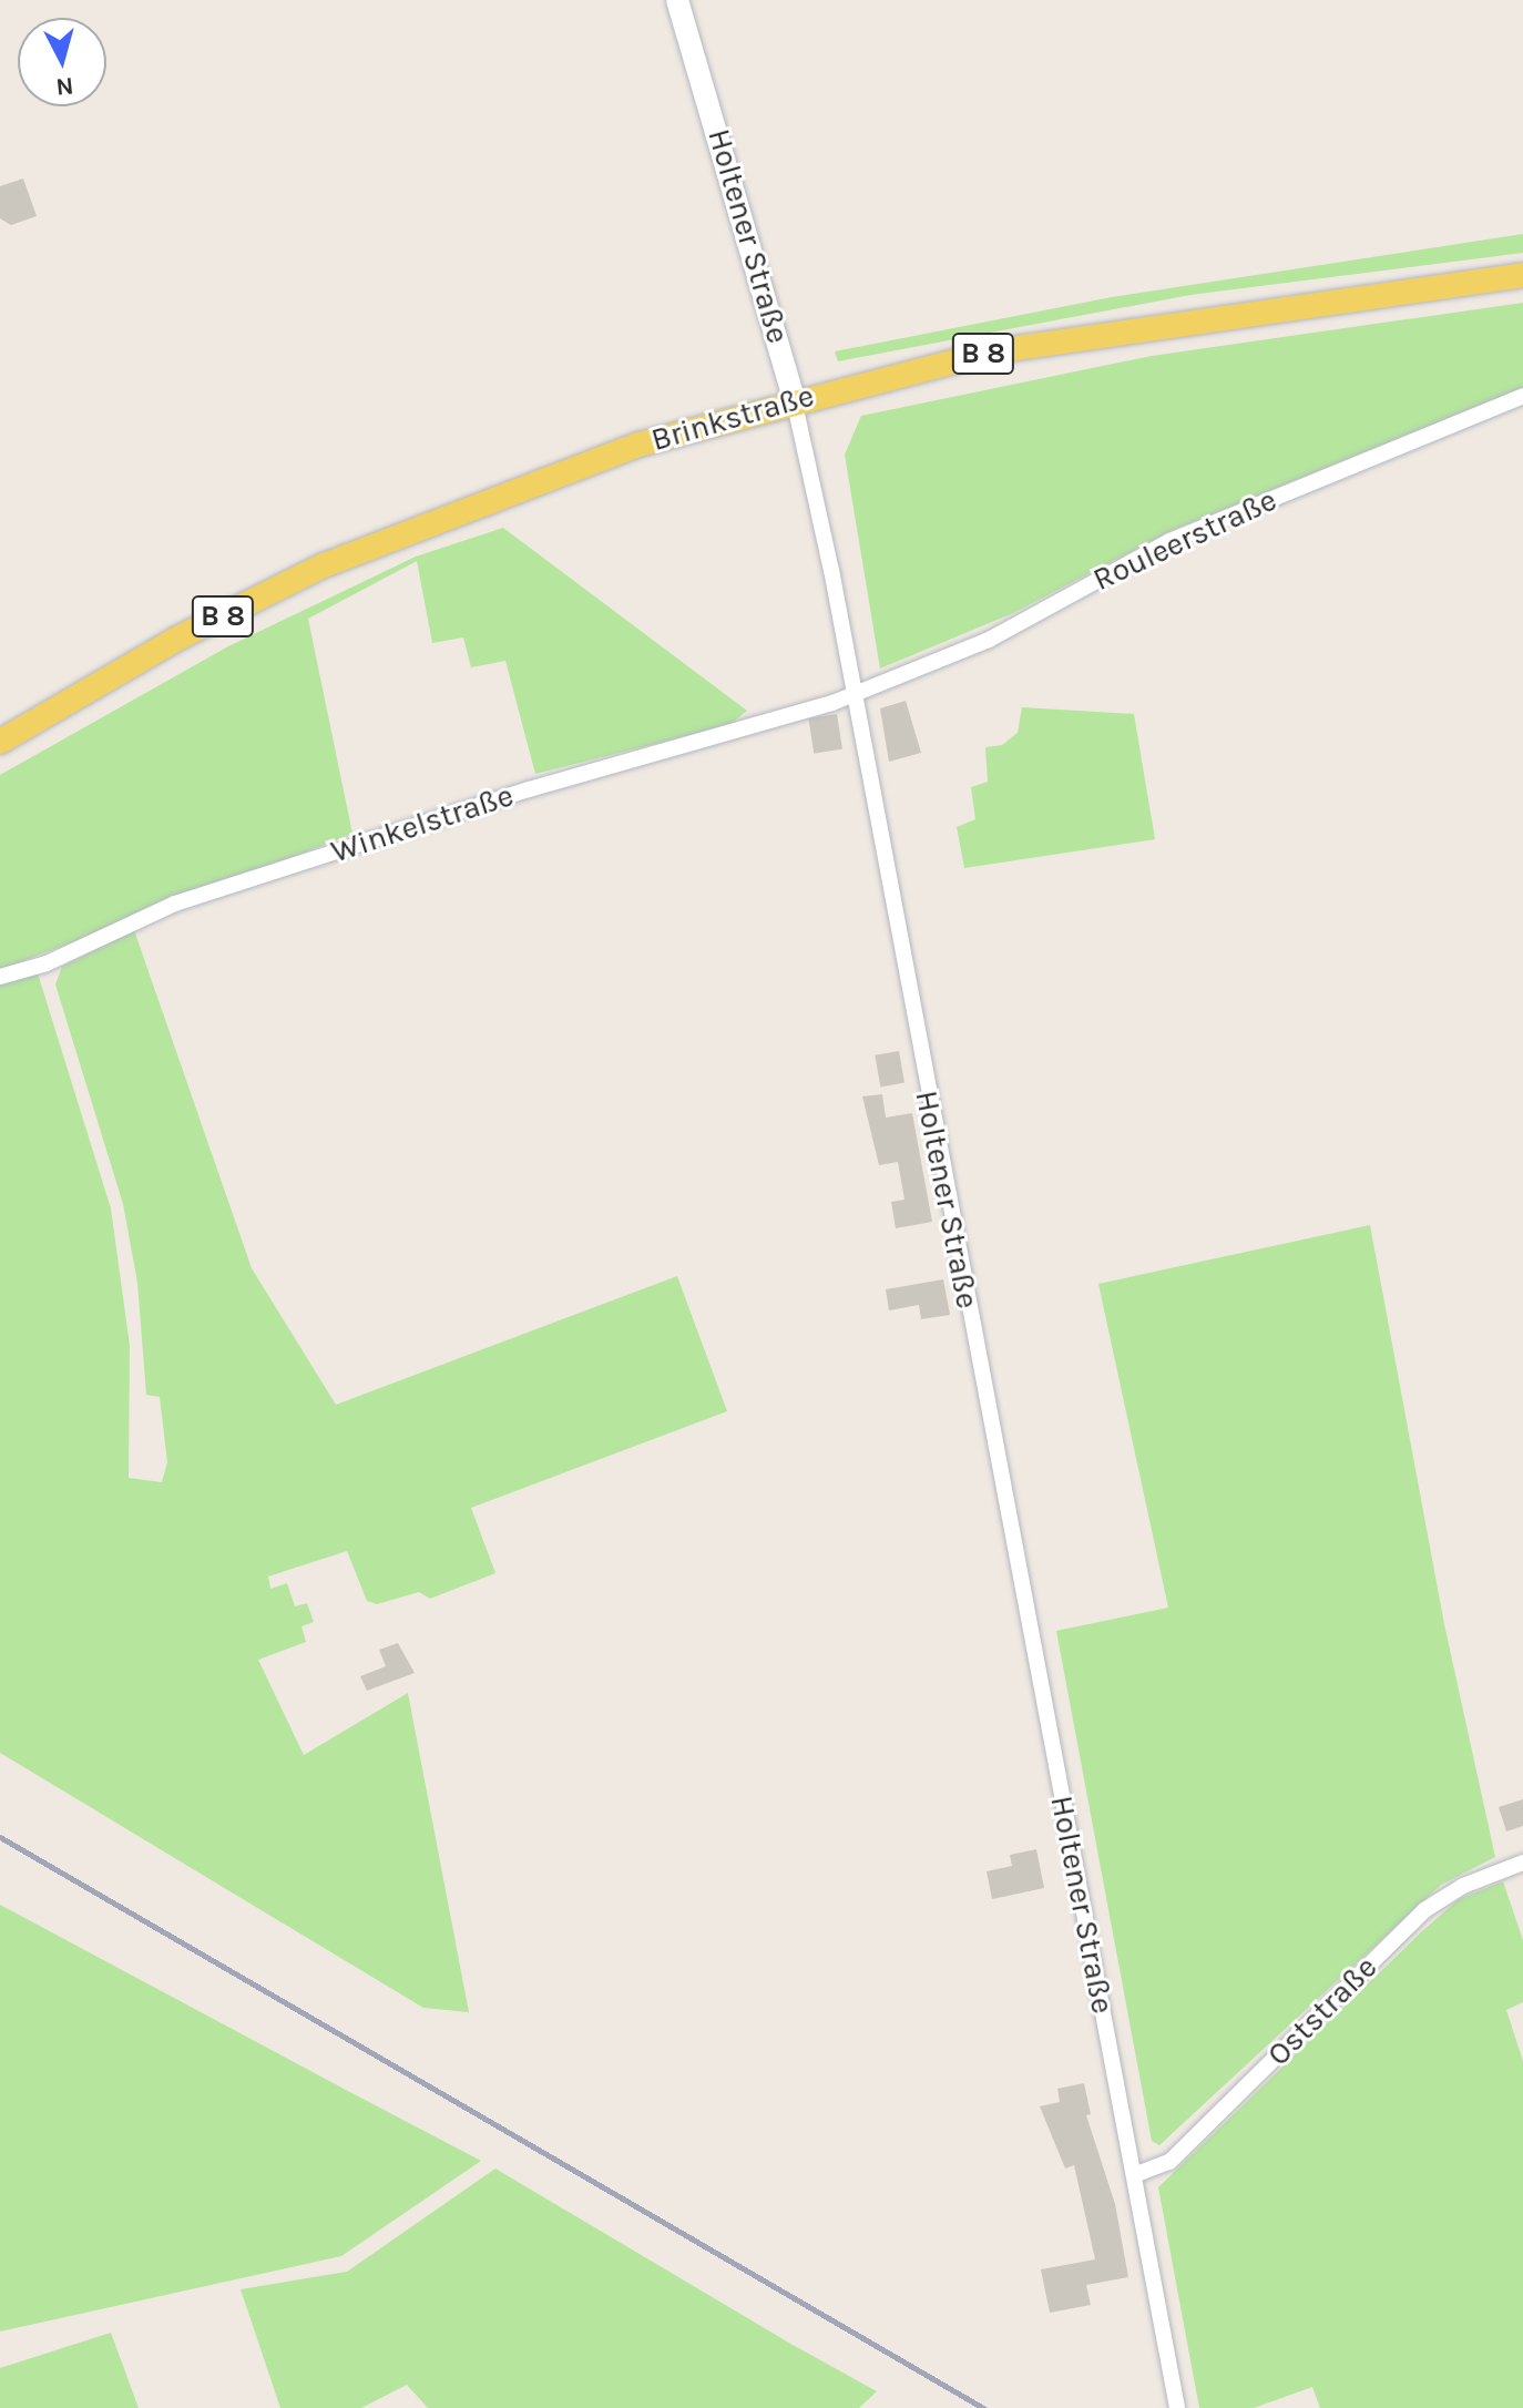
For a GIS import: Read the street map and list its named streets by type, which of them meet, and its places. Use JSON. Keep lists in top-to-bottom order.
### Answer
{
  "streets": {
    "main road": ["Holtener Straße", "B 8", "Brinkstraße"],
    "street": ["Rouleerstraße", "Winkelstraße", "Oststraße"]
  },
  "crossings": [
    ["Holtener Straße", "Brinkstraße"],
    ["Holtener Straße", "Rouleerstraße"],
    ["Holtener Straße", "Winkelstraße"],
    ["Holtener Straße", "Oststraße"],
    ["Rouleerstraße", "Winkelstraße"]
  ],
  "north": "bottom"
}
